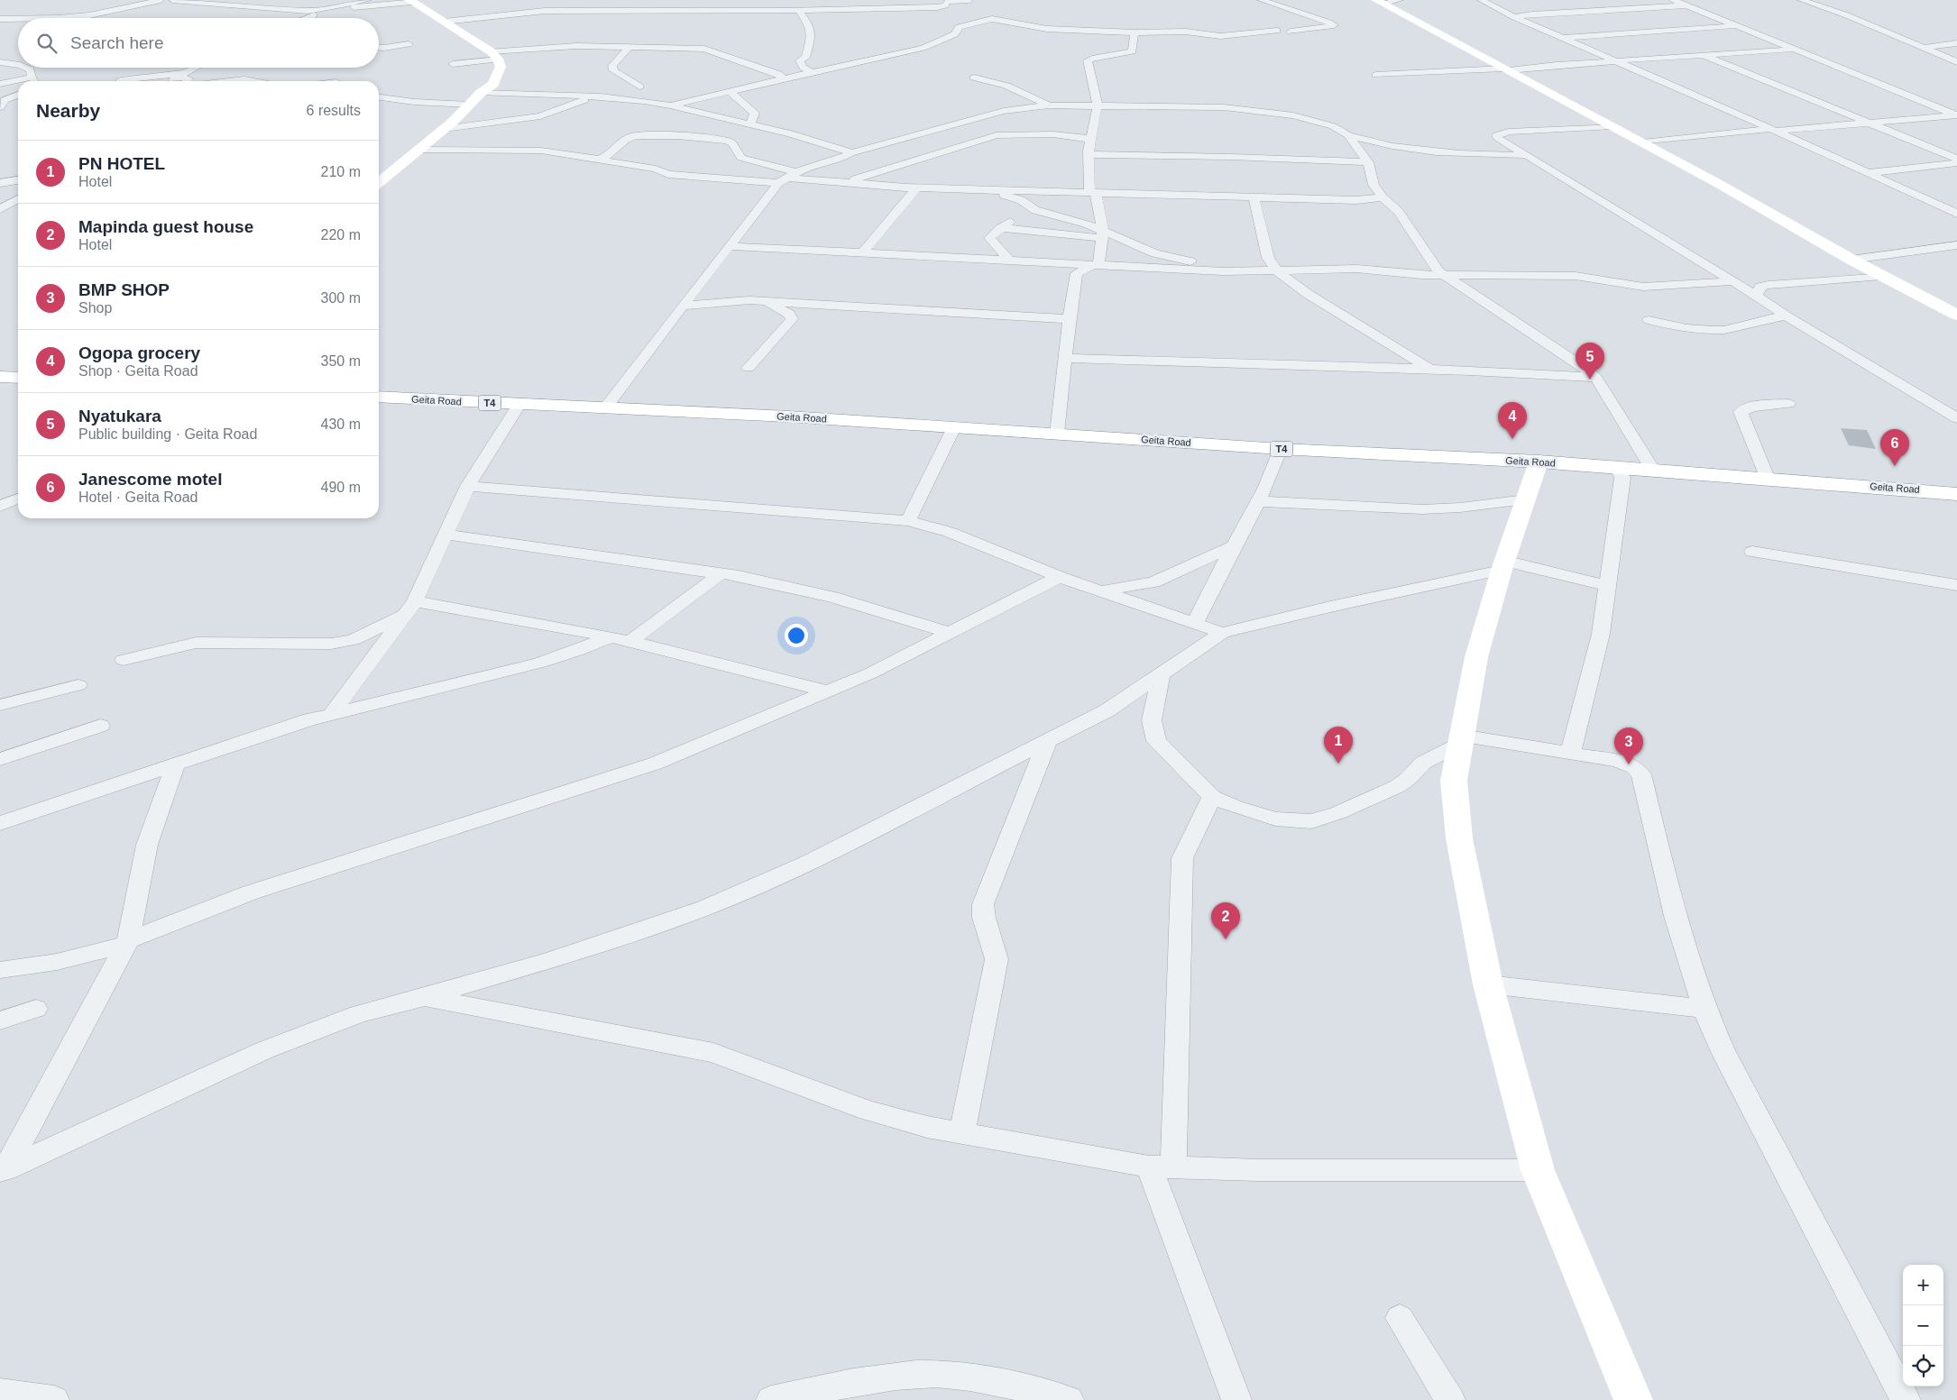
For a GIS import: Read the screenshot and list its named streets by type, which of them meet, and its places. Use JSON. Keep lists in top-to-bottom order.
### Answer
{
  "streets": {
    "main road": ["Geita Road", "T4"]
  },
  "page": {
    "search": "Search here",
    "heading": ["Nearby", "6 results"],
    "list": [
      {
        "mark": "1",
        "name": "PN HOTEL",
        "note": "Hotel",
        "value": "210 m"
      },
      {
        "mark": "2",
        "name": "Mapinda guest house",
        "note": "Hotel",
        "value": "220 m"
      },
      {
        "mark": "3",
        "name": "BMP SHOP",
        "note": "Shop",
        "value": "300 m"
      },
      {
        "mark": "4",
        "name": "Ogopa grocery",
        "note": "Shop · Geita Road",
        "value": "350 m"
      },
      {
        "mark": "5",
        "name": "Nyatukara",
        "note": "Public building · Geita Road",
        "value": "430 m"
      },
      {
        "mark": "6",
        "name": "Janescome motel",
        "note": "Hotel · Geita Road",
        "value": "490 m"
      }
    ],
    "pins": [
      "5",
      "4",
      "6",
      "1",
      "3",
      "2"
    ],
    "map_buttons": ["+", "−"]
  }
}
